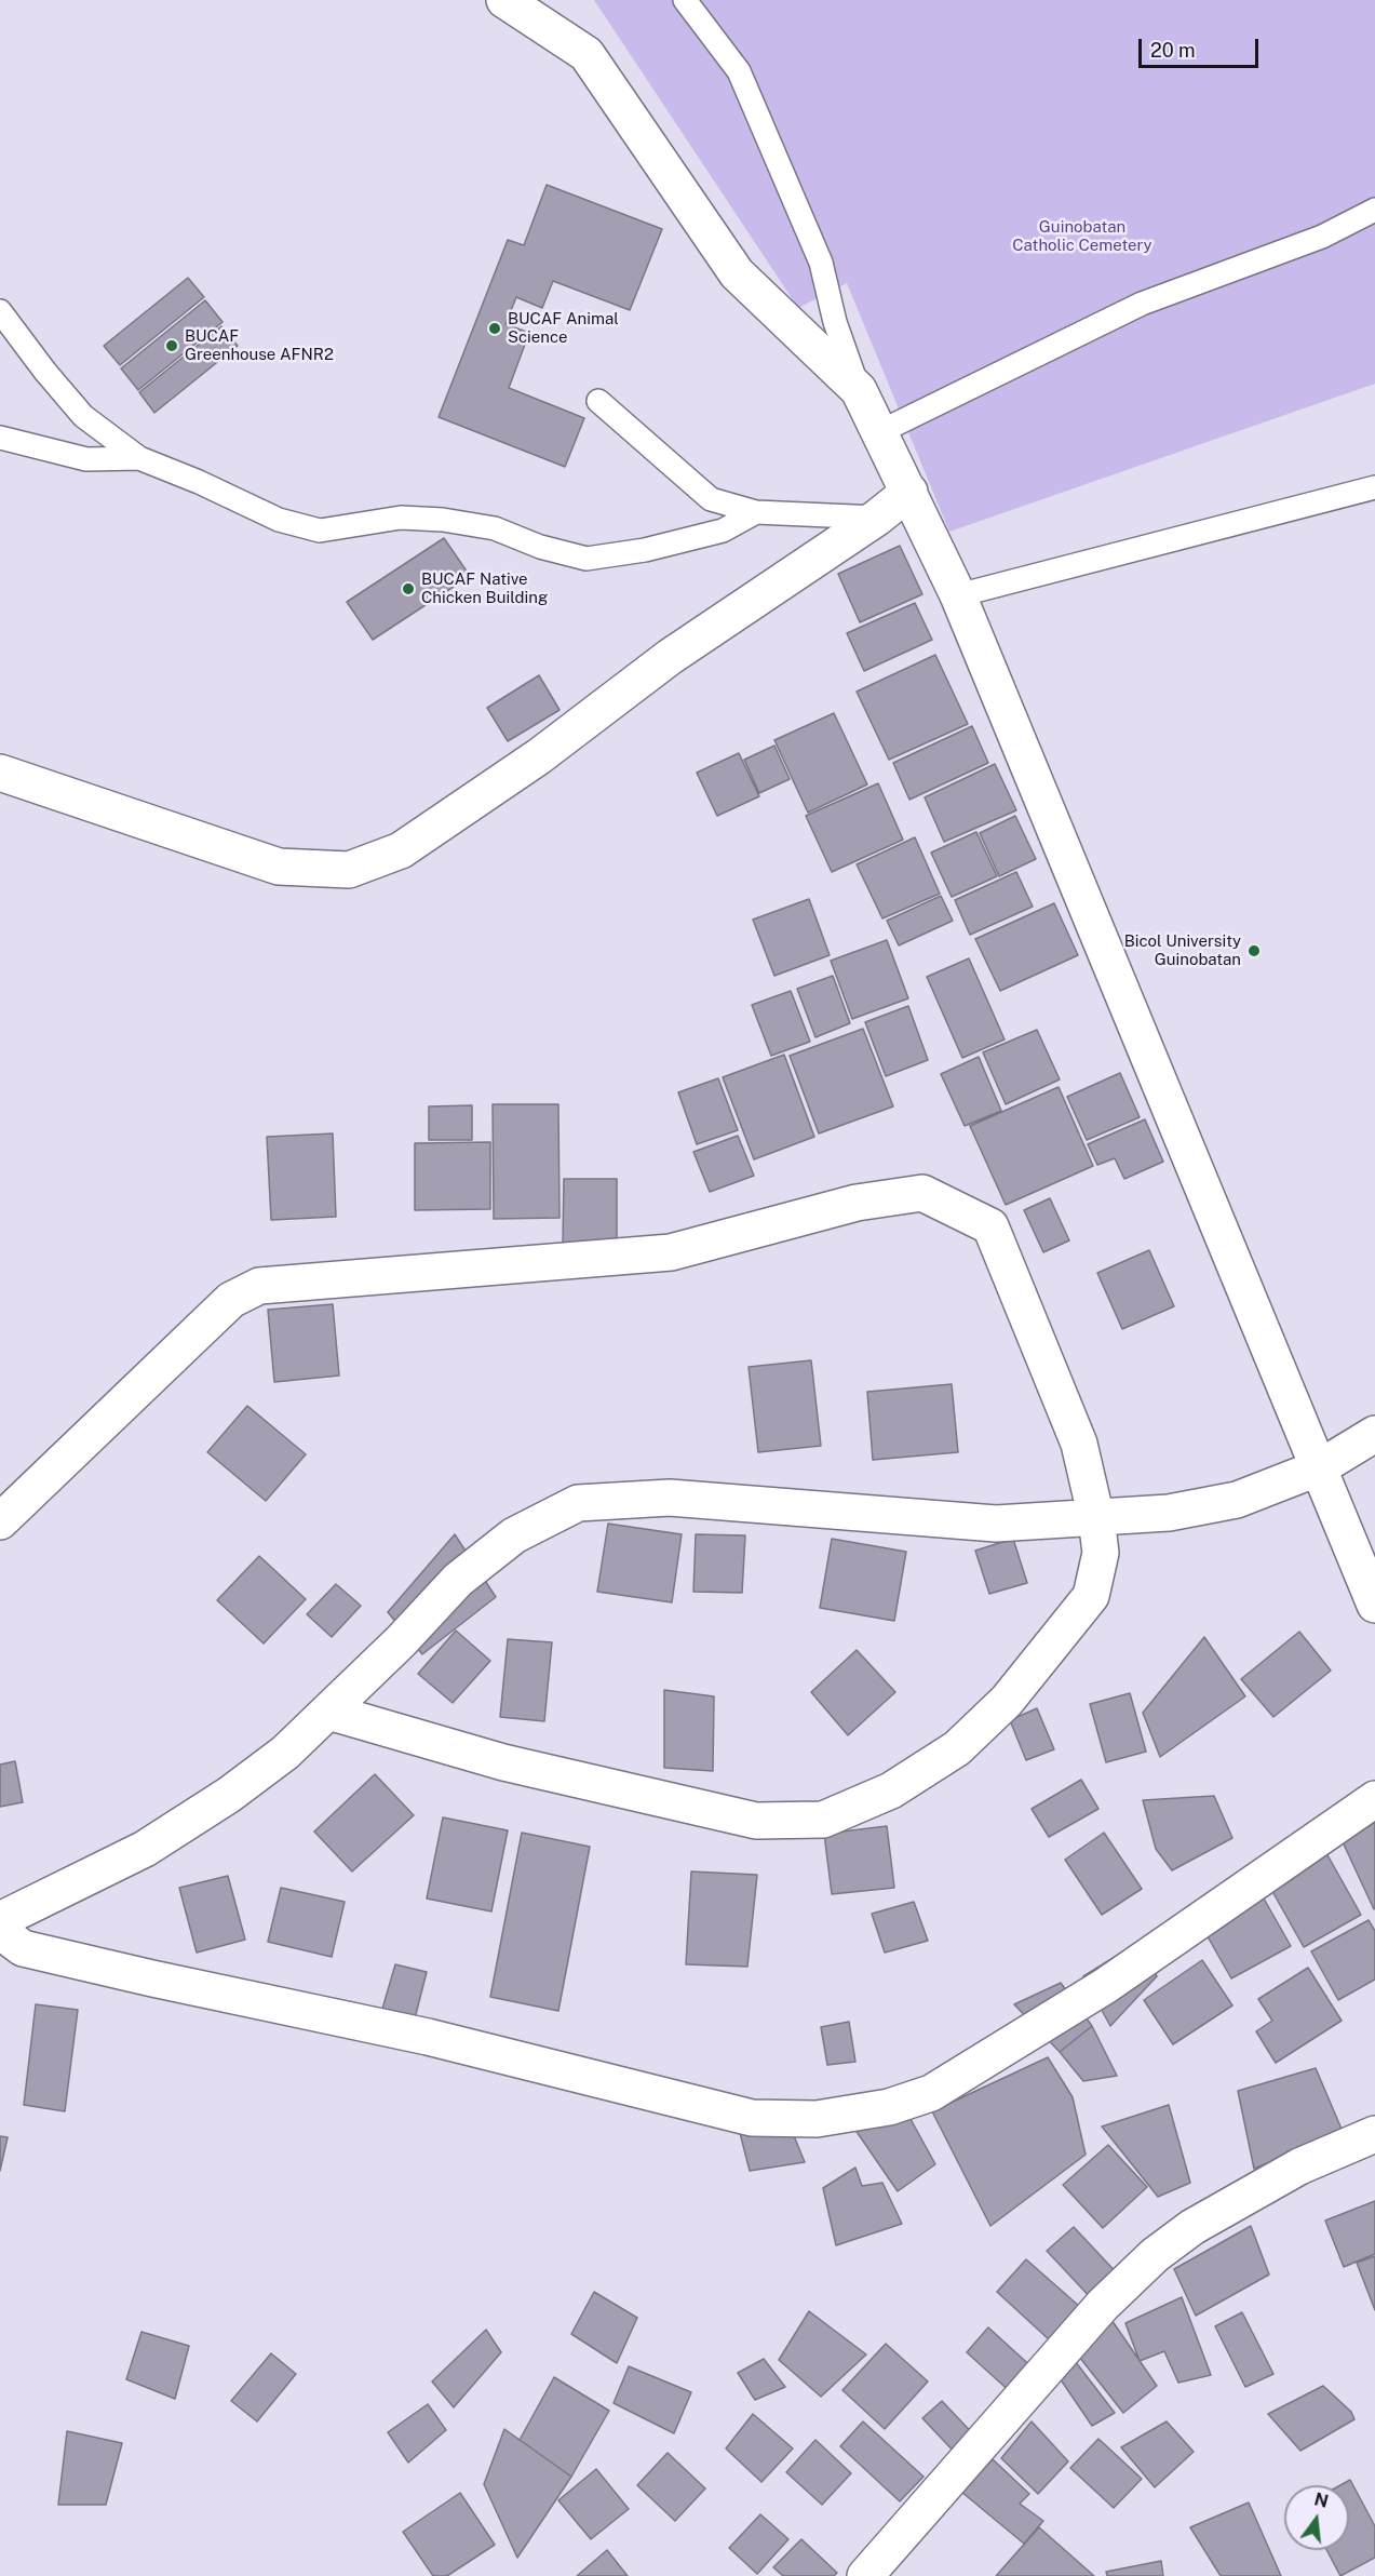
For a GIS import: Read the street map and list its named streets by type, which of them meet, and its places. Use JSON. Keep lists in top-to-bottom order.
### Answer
{
  "parks": ["Guinobatan Catholic Cemetery"],
  "places": [
    "BUCAF Animal Science",
    "BUCAF Greenhouse AFNR2",
    "BUCAF Native Chicken Building",
    "Bicol University Guinobatan"
  ],
  "scale_bar": "20 m",
  "north": "top"
}
